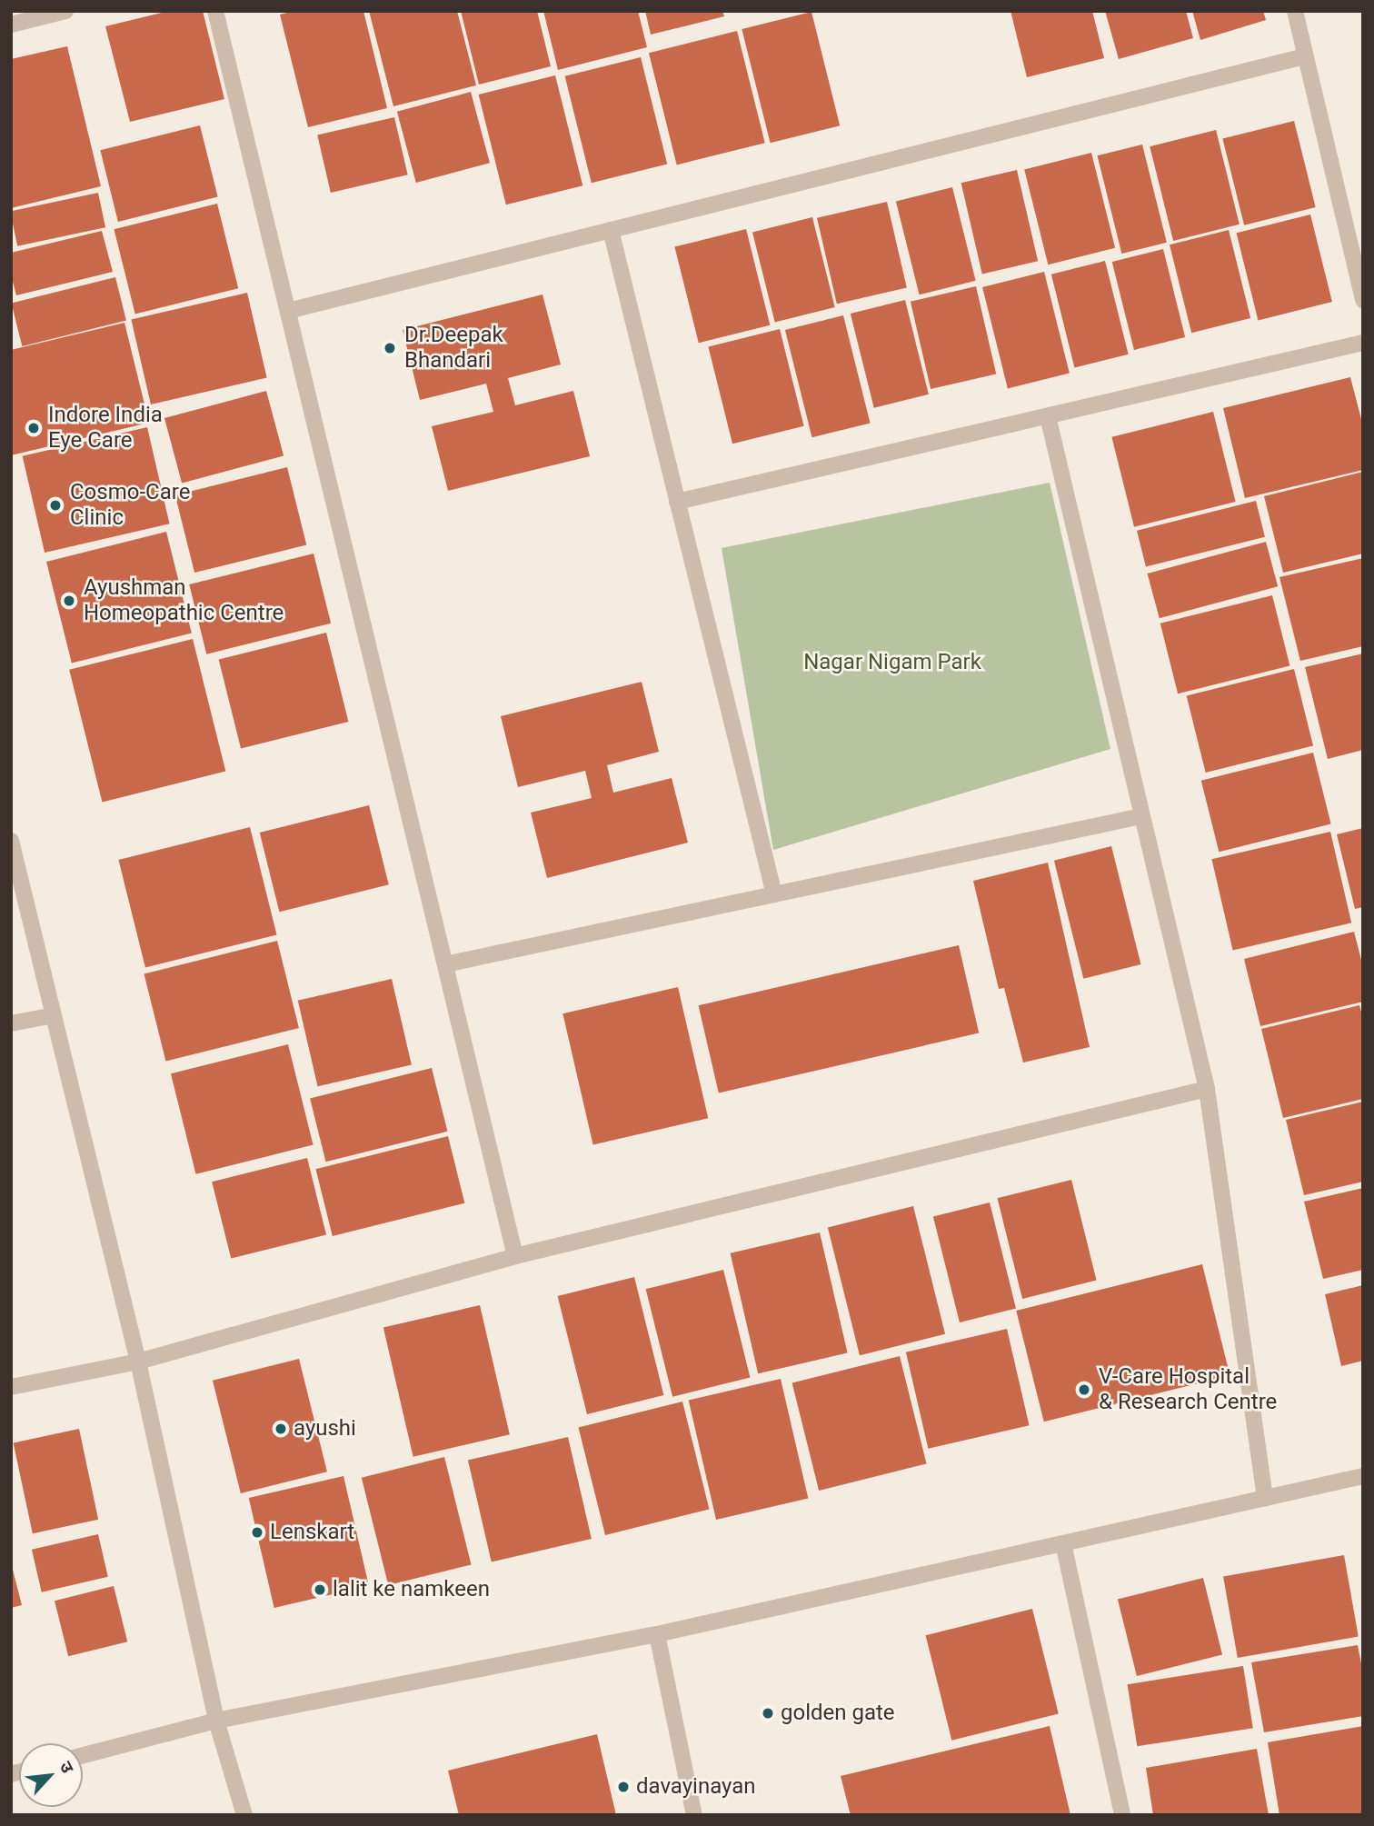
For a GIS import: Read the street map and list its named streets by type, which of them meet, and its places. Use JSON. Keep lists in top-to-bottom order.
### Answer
{
  "parks": ["Nagar Nigam Park"],
  "places": [
    "Dr.Deepak Bhandari",
    "Indore India Eye Care",
    "Cosmo-Care Clinic",
    "Ayushman Homeopathic Centre",
    "V-Care Hospital & Research Centre",
    "ayushi",
    "Lenskart",
    "lalit ke namkeen",
    "golden gate",
    "davayinayan"
  ],
  "north": "top right"
}
